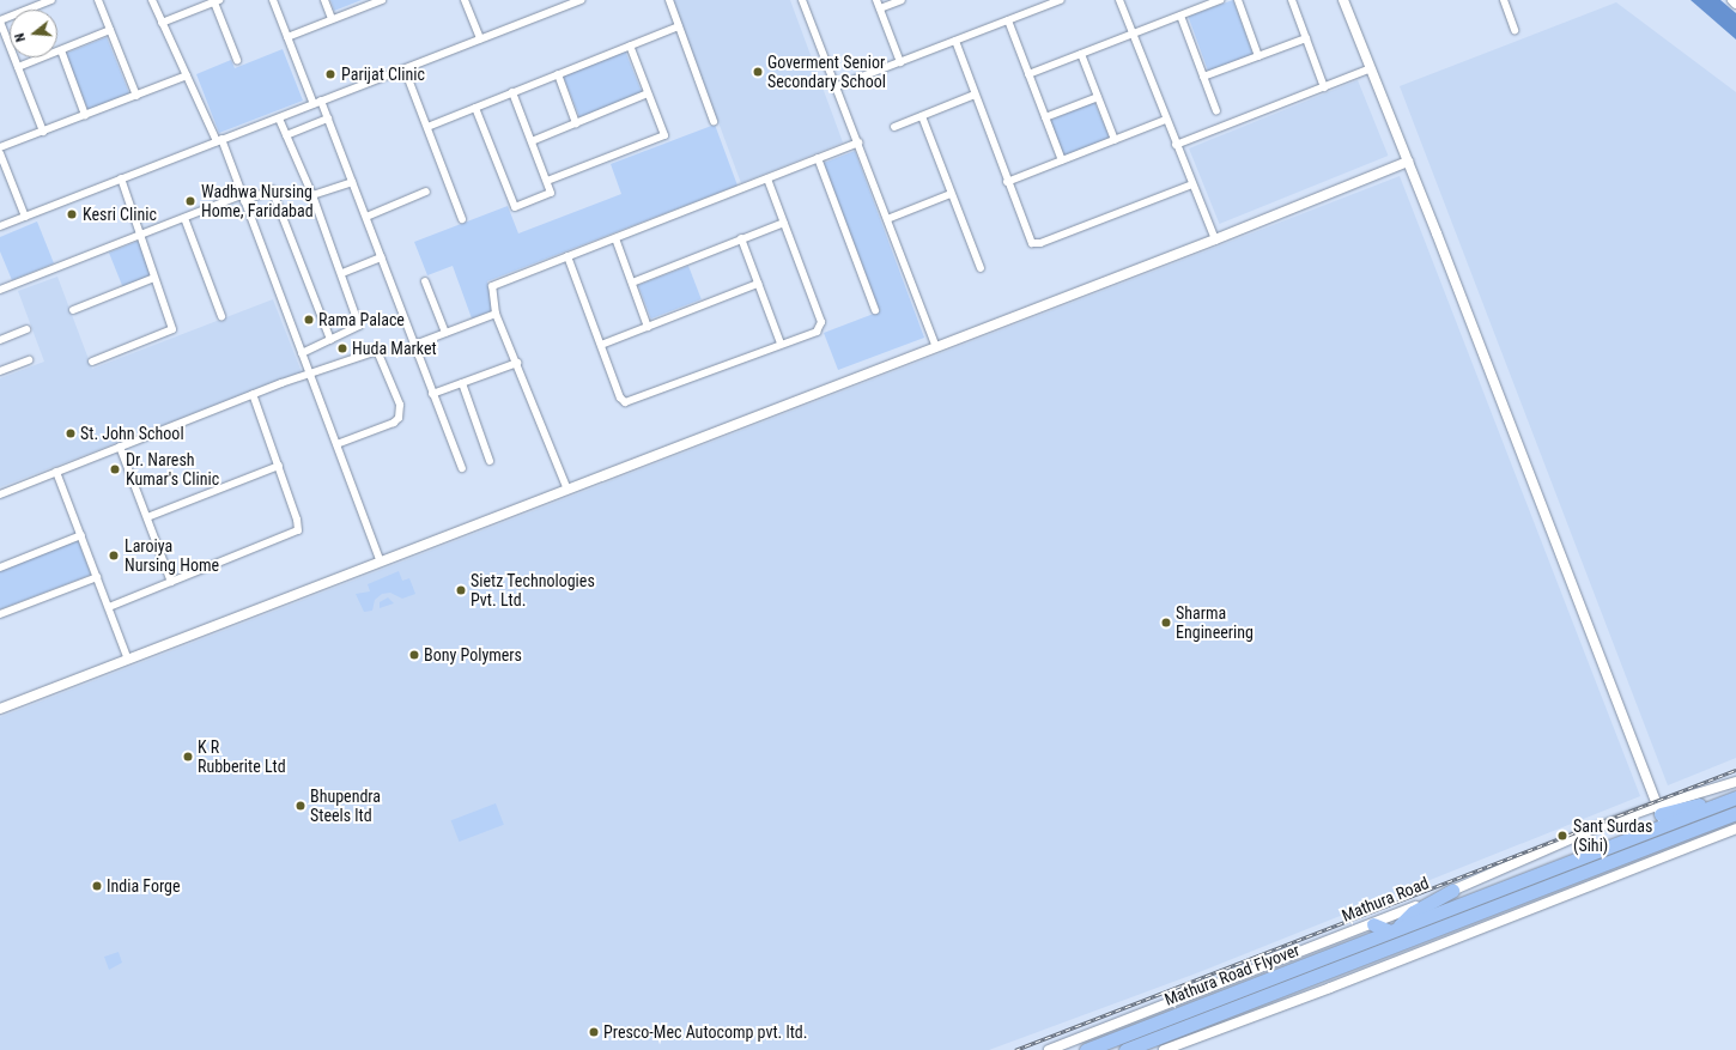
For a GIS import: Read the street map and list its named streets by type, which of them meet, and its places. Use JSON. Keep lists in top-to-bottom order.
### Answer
{
  "streets": {
    "highway": ["Mathura Road", "Mathura Road Flyover"]
  },
  "crossings": [
    ["Mathura Road", "Mathura Road Flyover"]
  ],
  "places": [
    "Goverment Senior Secondary School",
    "Parijat Clinic",
    "Wadhwa Nursing Home, Faridabad",
    "Kesri Clinic",
    "Rama Palace",
    "Huda Market",
    "St. John School",
    "Dr. Naresh Kumar's Clinic",
    "Laroiya Nursing Home",
    "Sietz Technologies Pvt. Ltd.",
    "Sharma Engineering",
    "Bony Polymers",
    "K R Rubberite Ltd",
    "Bhupendra Steels ltd",
    "Sant Surdas (Sihi)",
    "India Forge",
    "Presco-Mec Autocomp pvt. ltd."
  ],
  "north": "left"
}
